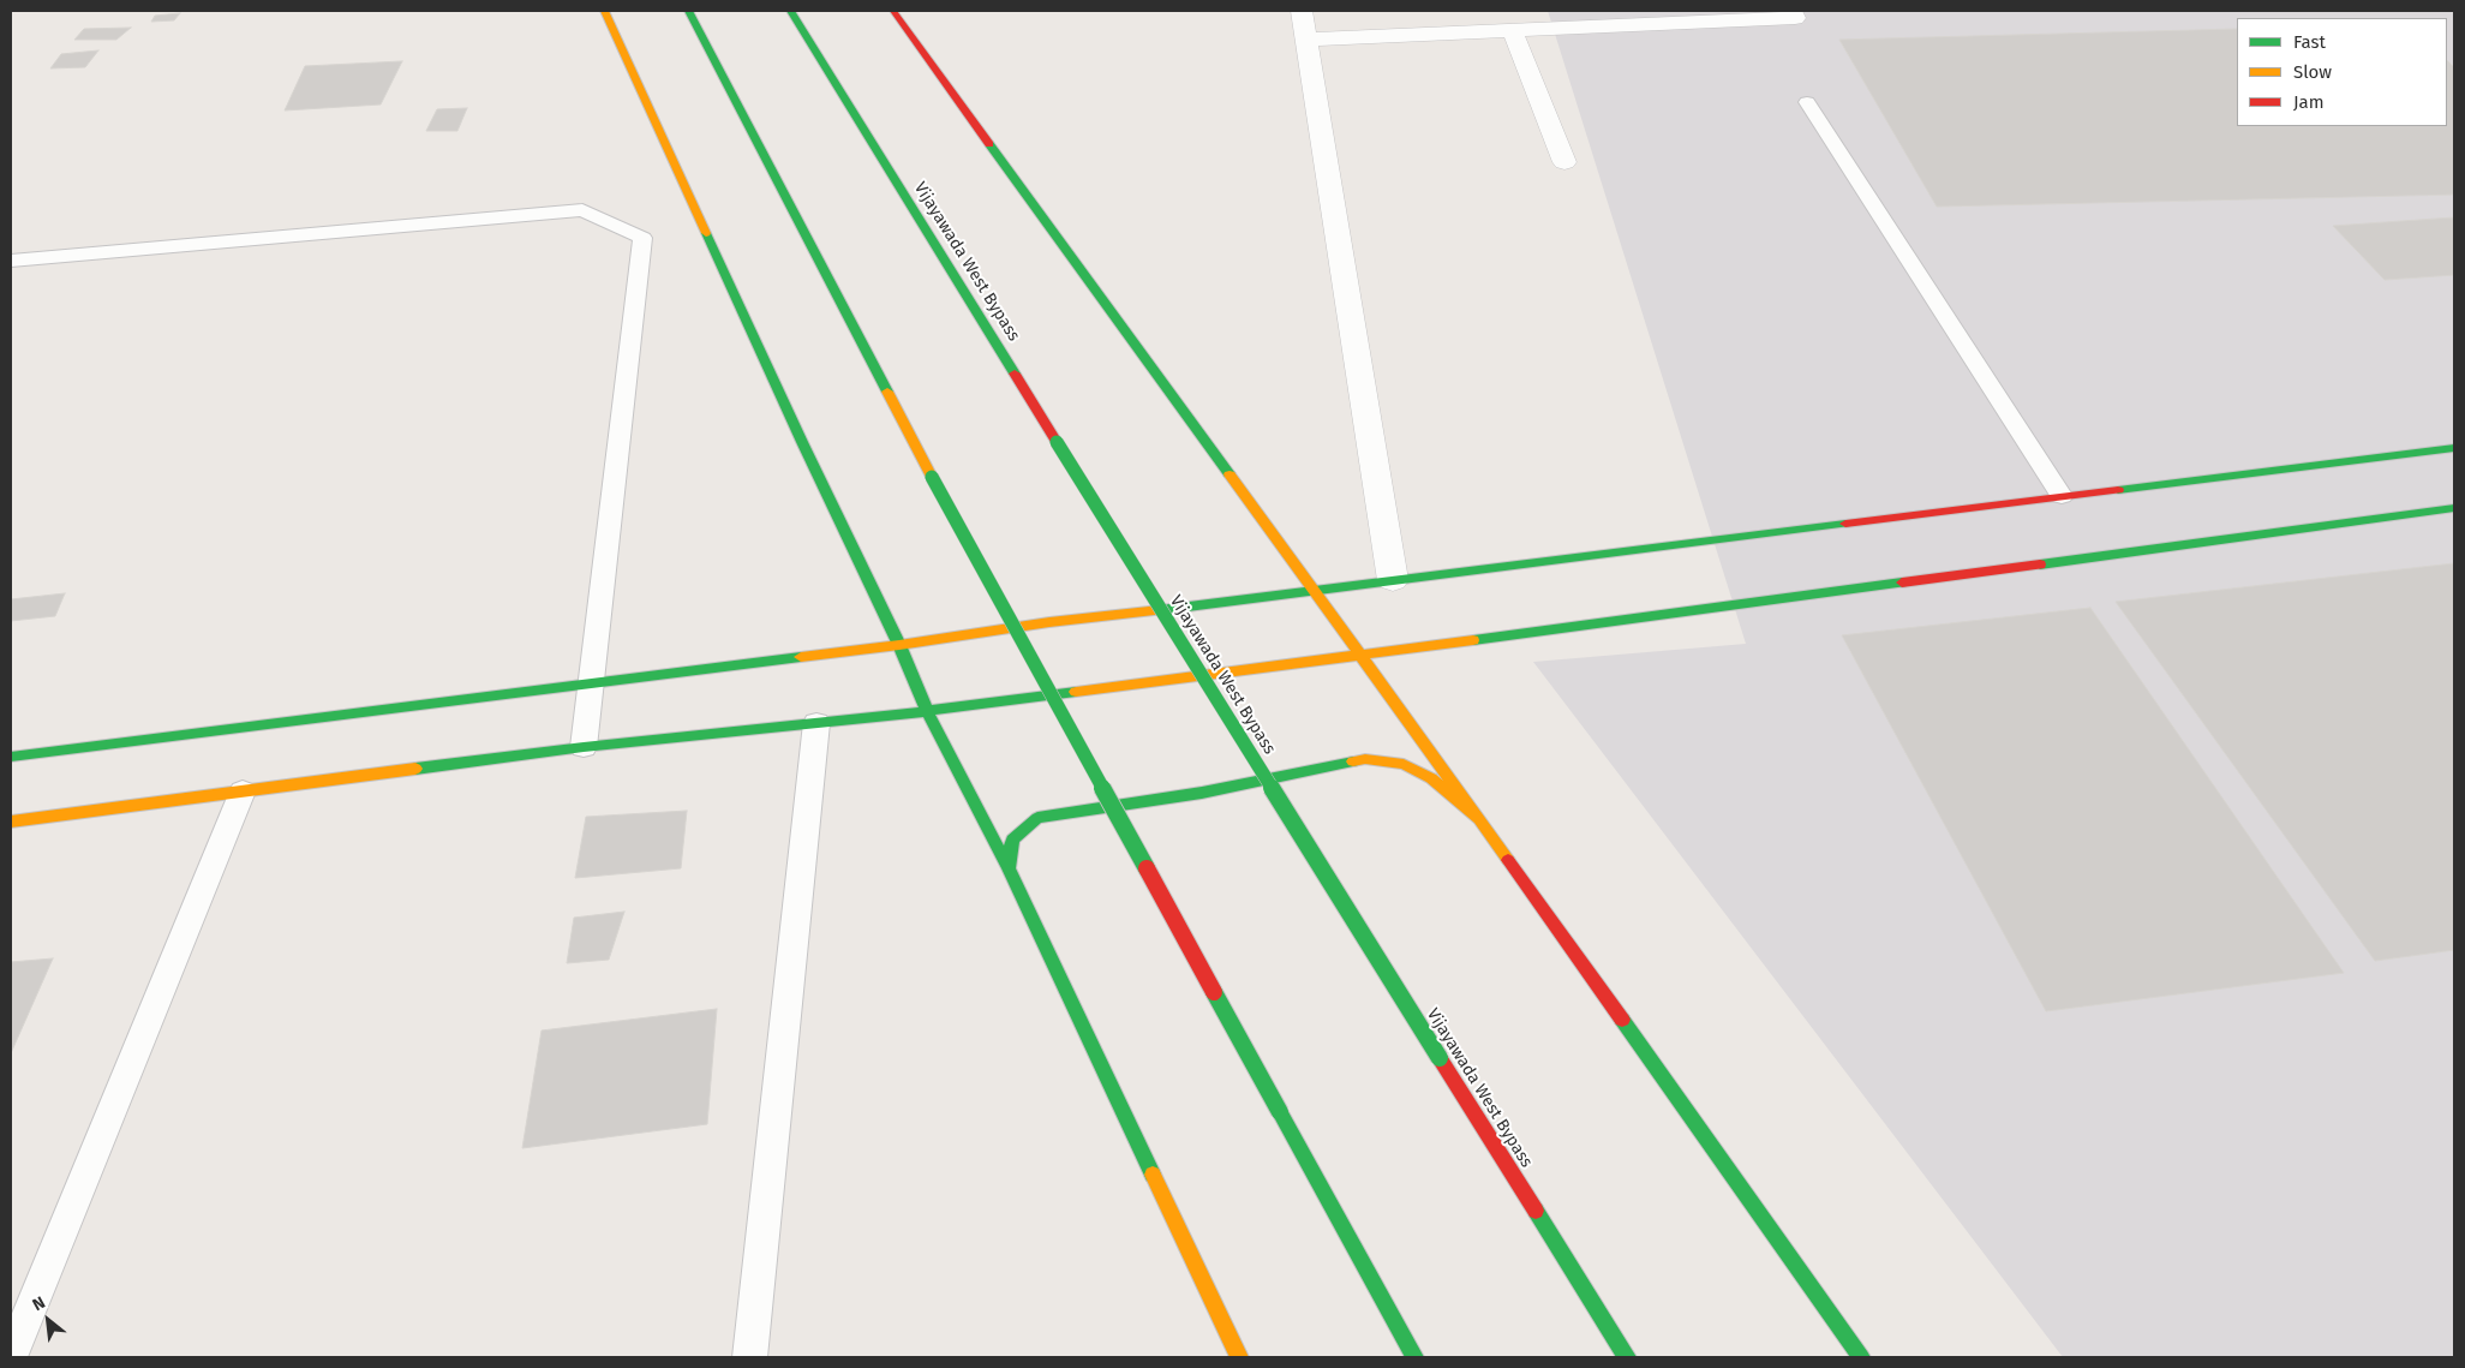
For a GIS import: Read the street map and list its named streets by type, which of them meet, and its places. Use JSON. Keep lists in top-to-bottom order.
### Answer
{
  "streets": {
    "main road": ["Vijayawada West Bypass"]
  },
  "legend": ["Fast", "Slow", "Jam"],
  "north": "top left"
}
